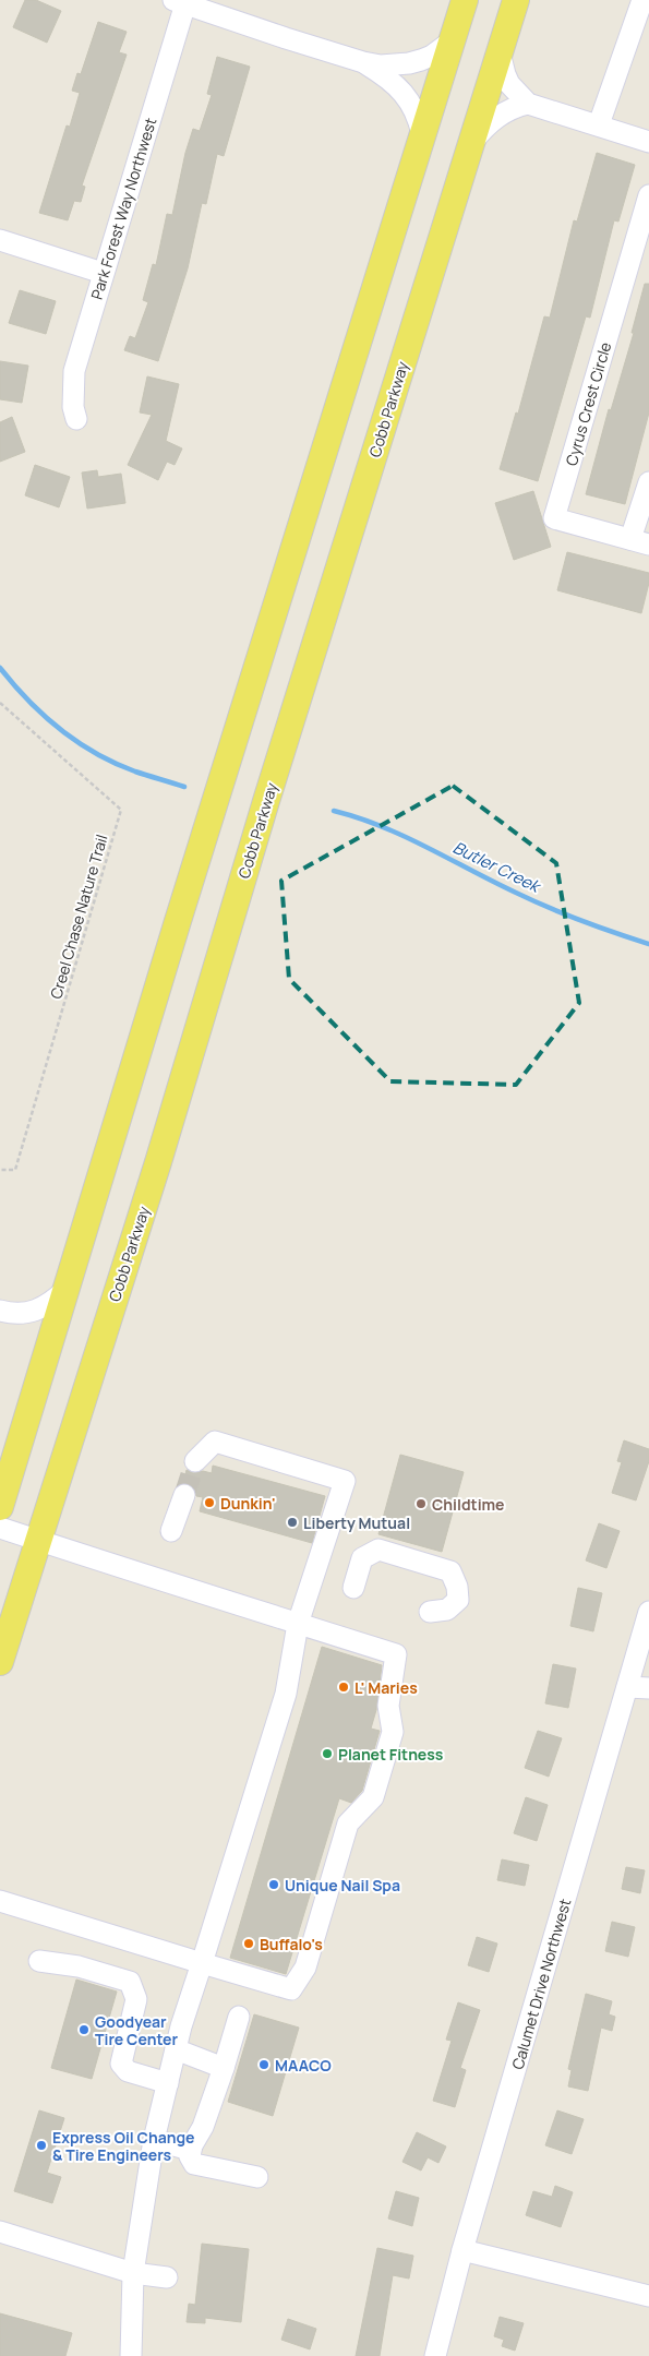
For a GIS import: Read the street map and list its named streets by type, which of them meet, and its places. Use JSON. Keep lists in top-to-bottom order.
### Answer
{
  "streets": {
    "main road": ["Cobb Parkway"],
    "street": ["Park Forest Way Northwest", "Cyrus Crest Circle", "Calumet Drive Northwest"],
    "path": ["Creel Chase Nature Trail"]
  },
  "water": ["Butler Creek"],
  "places": [
    "Dunkin'",
    "Childtime",
    "Liberty Mutual",
    "L' Maries",
    "Planet Fitness",
    "Unique Nail Spa",
    "Buffalo's",
    "Goodyear Tire Center",
    "MAACO",
    "Express Oil Change & Tire Engineers"
  ]
}
